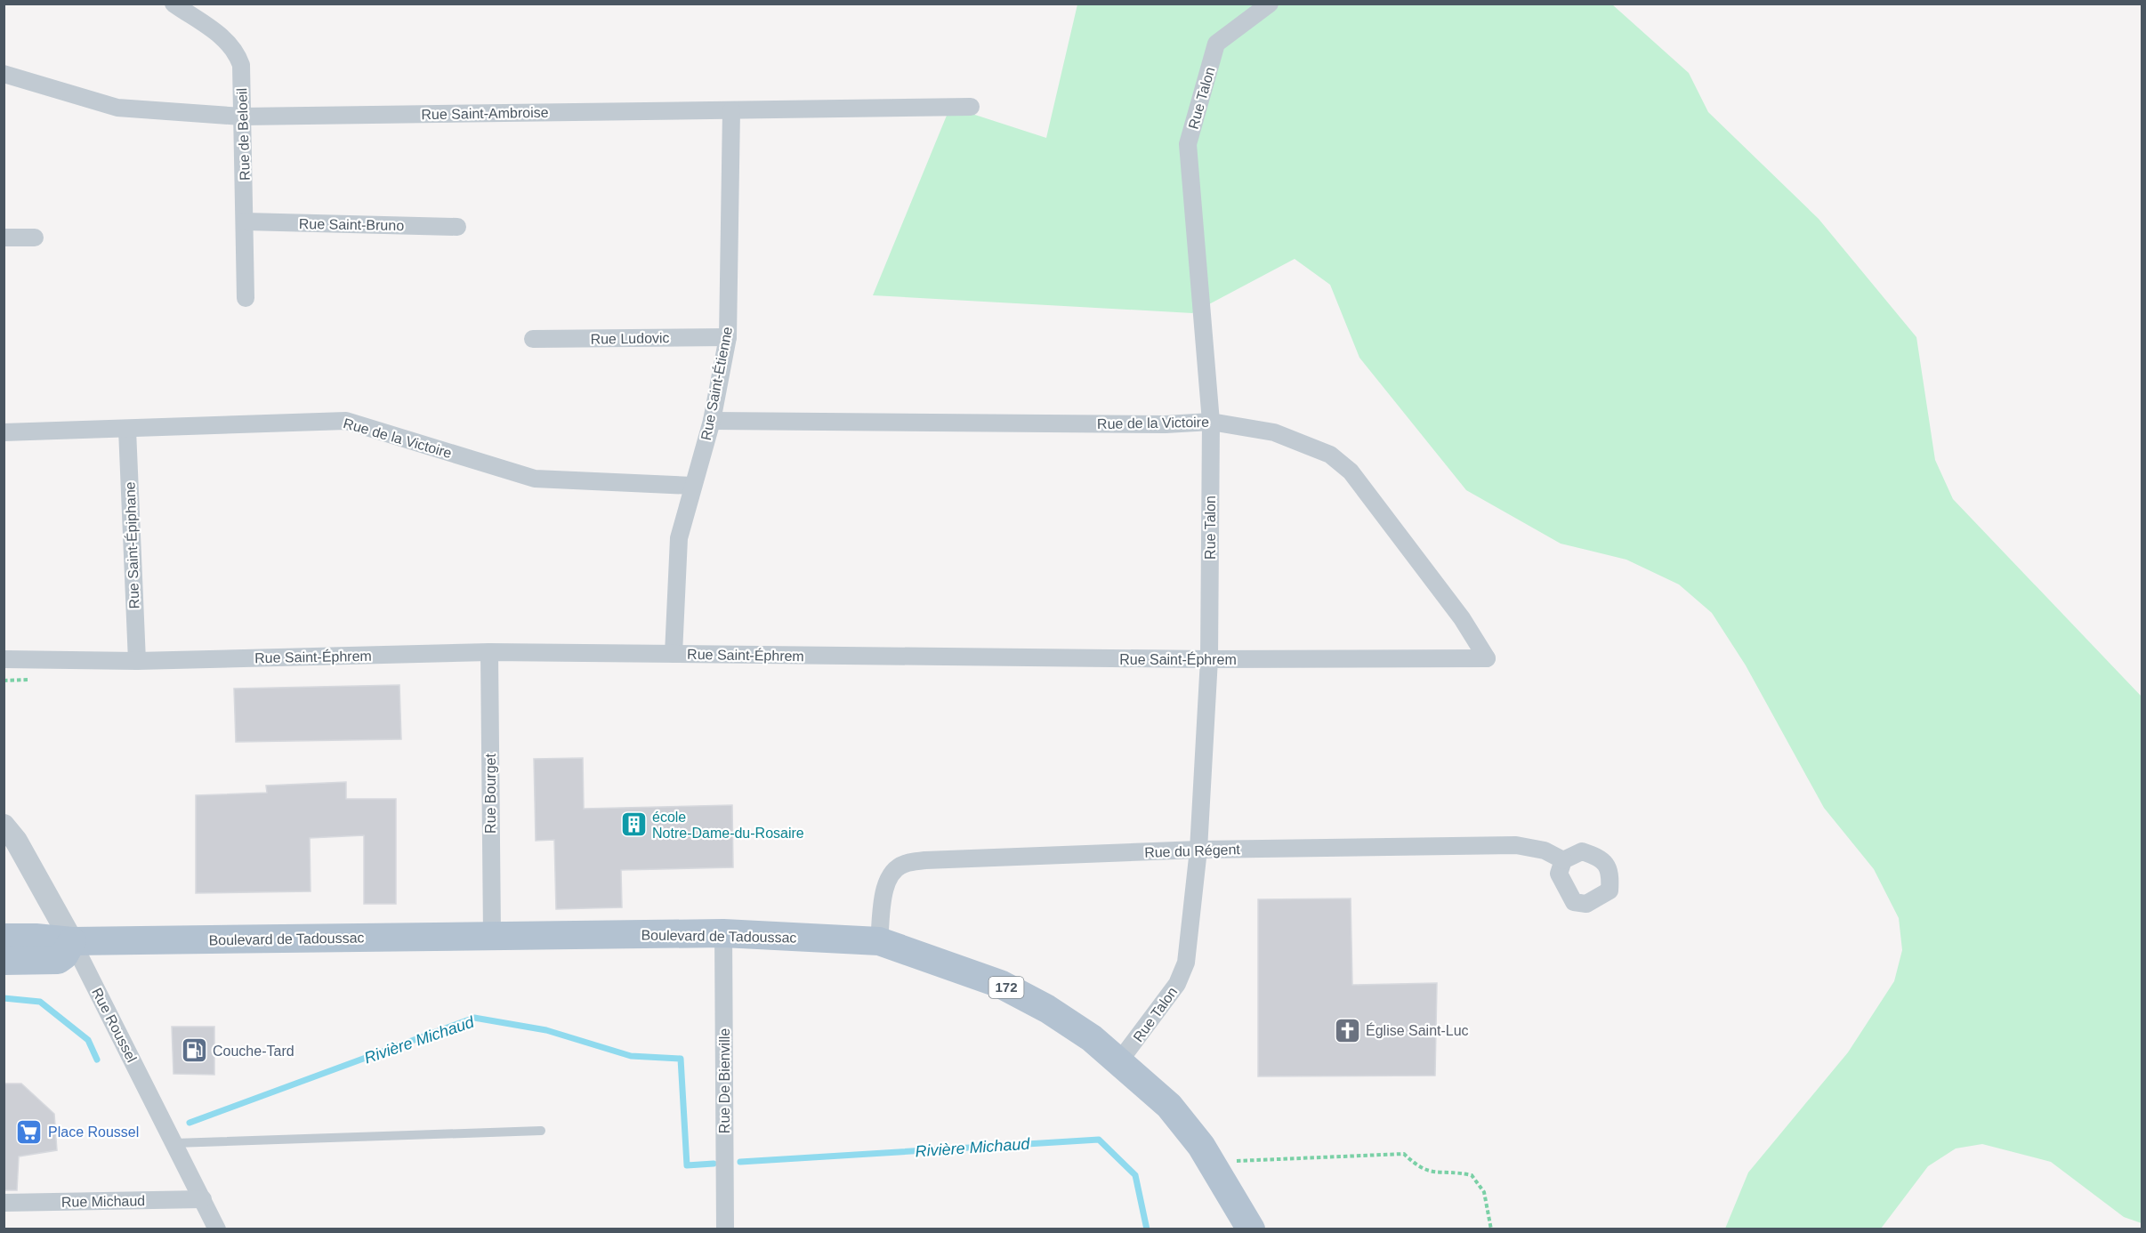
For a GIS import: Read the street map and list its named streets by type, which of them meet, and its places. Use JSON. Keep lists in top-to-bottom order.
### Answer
{
  "streets": {
    "main road": ["Boulevard de Tadoussac", "172"],
    "street": [
      "Rue Talon",
      "Rue Saint-Ambroise",
      "Rue de Beloeil",
      "Rue Saint-Bruno",
      "Rue Ludovic",
      "Rue Saint-Étienne",
      "Rue de la Victoire",
      "Rue Saint-Épiphane",
      "Rue Saint-Éphrem",
      "Rue Bourget",
      "Rue du Régent",
      "Rue Roussel",
      "Rue De Bienville",
      "Rue Michaud"
    ]
  },
  "crossings": [
    ["Rue Talon", "Rue de la Victoire"],
    ["Rue Talon", "Rue Saint-Éphrem"],
    ["Rue Talon", "Rue du Régent"],
    ["Rue Talon", "Boulevard de Tadoussac"],
    ["Rue Saint-Ambroise", "Rue de Beloeil"],
    ["Rue Saint-Ambroise", "Rue Saint-Étienne"],
    ["Rue de Beloeil", "Rue Saint-Bruno"],
    ["Rue Ludovic", "Rue Saint-Étienne"],
    ["Rue Saint-Étienne", "Rue de la Victoire"],
    ["Rue Saint-Étienne", "Rue Saint-Éphrem"],
    ["Rue de la Victoire", "Rue Saint-Épiphane"],
    ["Rue de la Victoire", "Rue Saint-Éphrem"],
    ["Rue Saint-Épiphane", "Rue Saint-Éphrem"],
    ["Rue Saint-Éphrem", "Rue Bourget"],
    ["Rue Bourget", "Boulevard de Tadoussac"],
    ["Rue du Régent", "Boulevard de Tadoussac"],
    ["Boulevard de Tadoussac", "Rue Roussel"],
    ["Boulevard de Tadoussac", "Rue De Bienville"],
    ["Rue Roussel", "Rue Michaud"]
  ],
  "water": ["Rivière Michaud"],
  "places": {
    "building": ["école Notre-Dame-du-Rosaire"],
    "church": ["Église Saint-Luc"],
    "fuel station": ["Couche-Tard"],
    "supermarket": ["Place Roussel"]
  }
}
